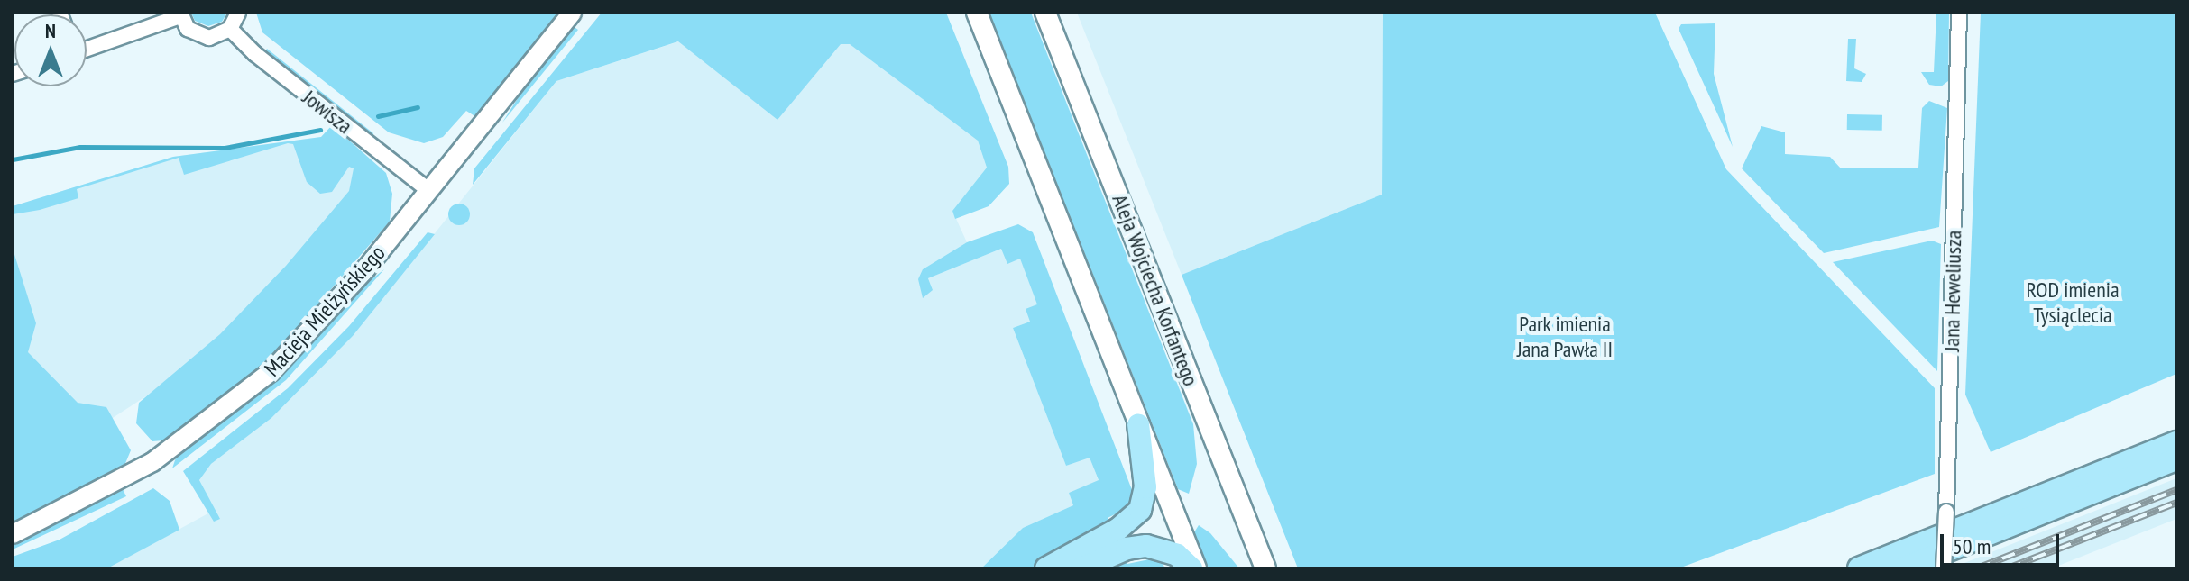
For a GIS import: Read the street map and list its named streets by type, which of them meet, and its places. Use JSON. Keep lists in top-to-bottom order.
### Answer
{
  "streets": {
    "main road": ["Aleja Wojciecha Korfantego"],
    "street": ["Jowisza", "Jana Heweliusza", "Macieja Mielżyńskiego"]
  },
  "crossings": [
    ["Jowisza", "Macieja Mielżyńskiego"]
  ],
  "parks": ["ROD imienia Tysiąclecia", "Park imienia Jana Pawła II"],
  "scale_bar": "50 m",
  "north": "top"
}
